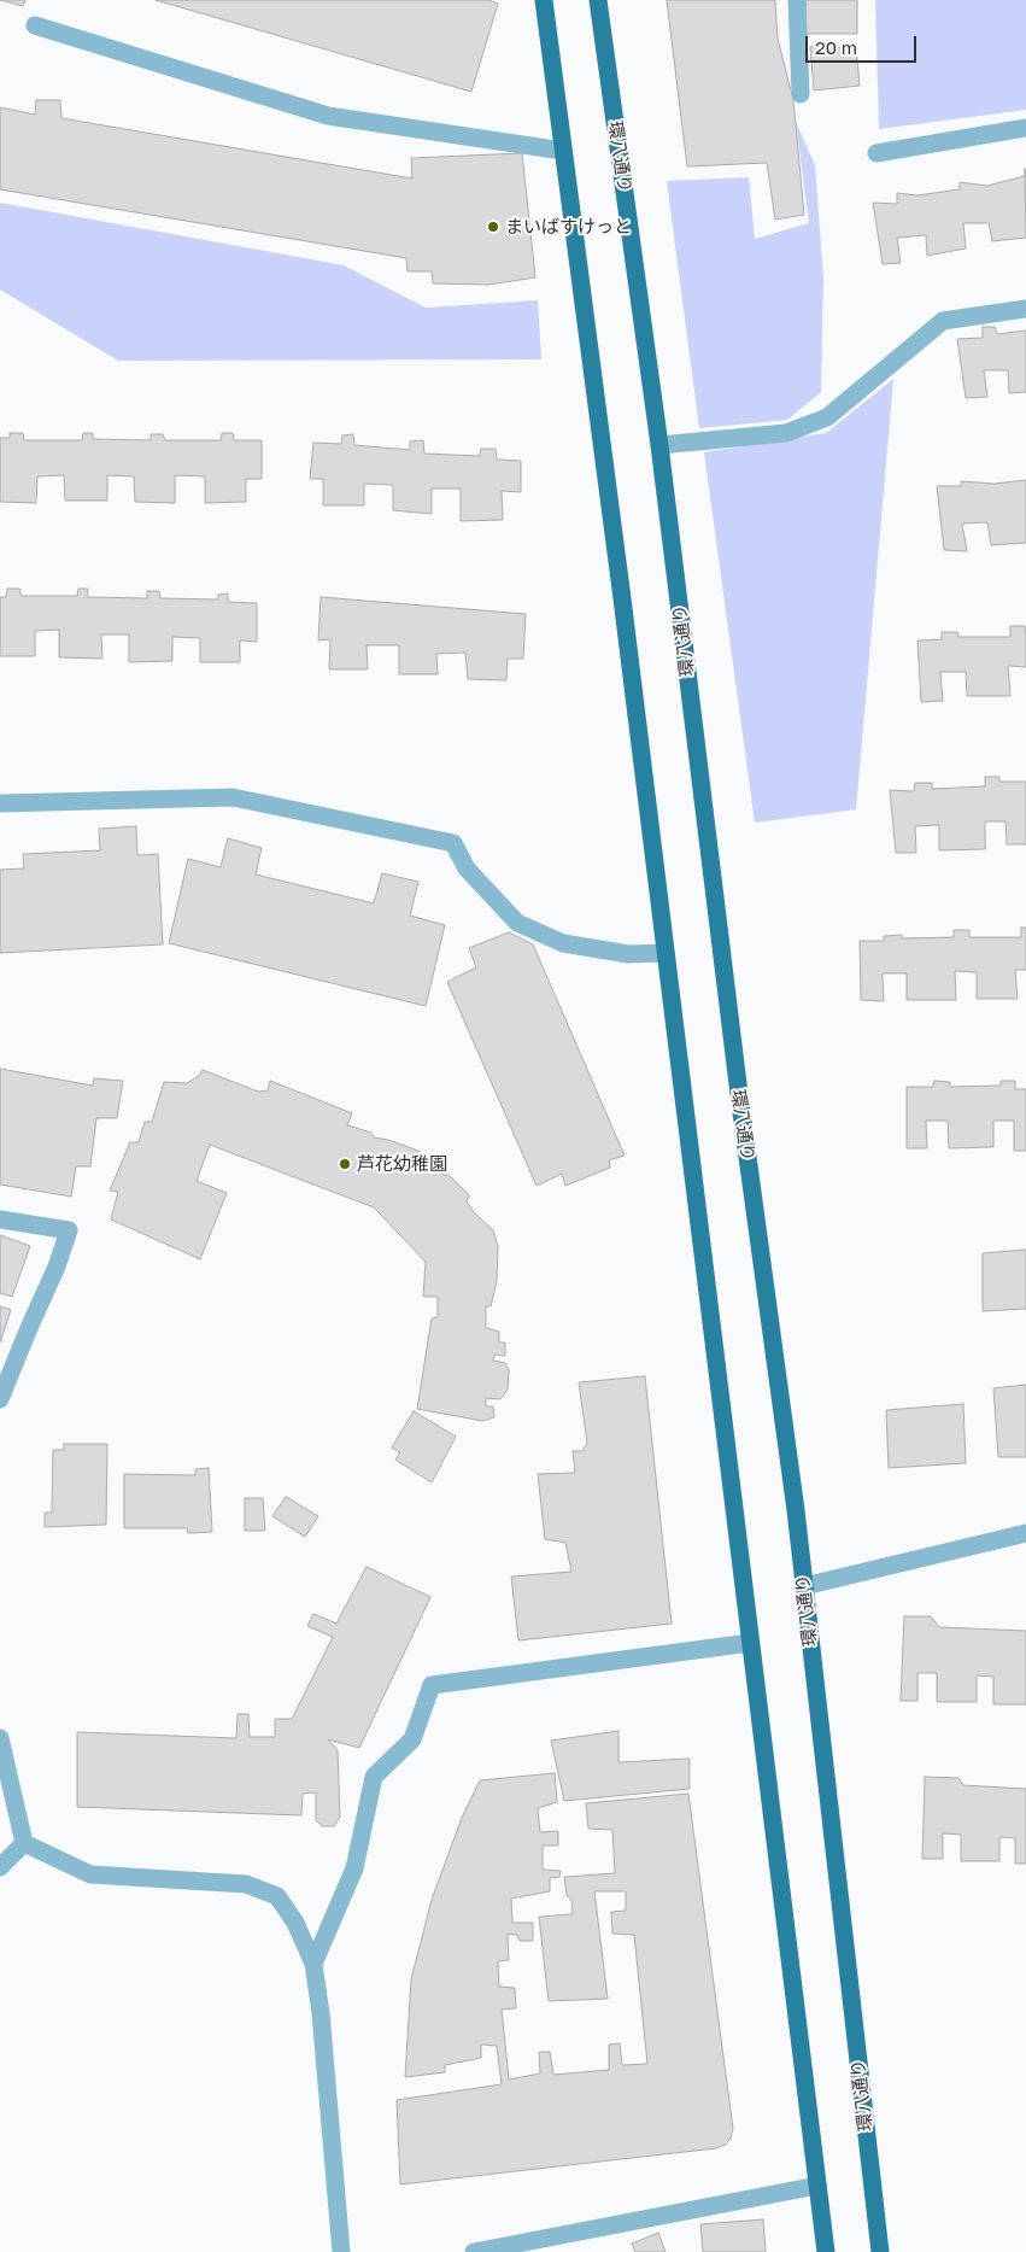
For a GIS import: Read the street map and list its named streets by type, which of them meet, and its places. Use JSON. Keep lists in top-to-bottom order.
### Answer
{
  "streets": {
    "main road": ["環八通り"]
  },
  "places": ["まいばすけっと", "芦花幼稚園"],
  "scale_bar": "20 m"
}
